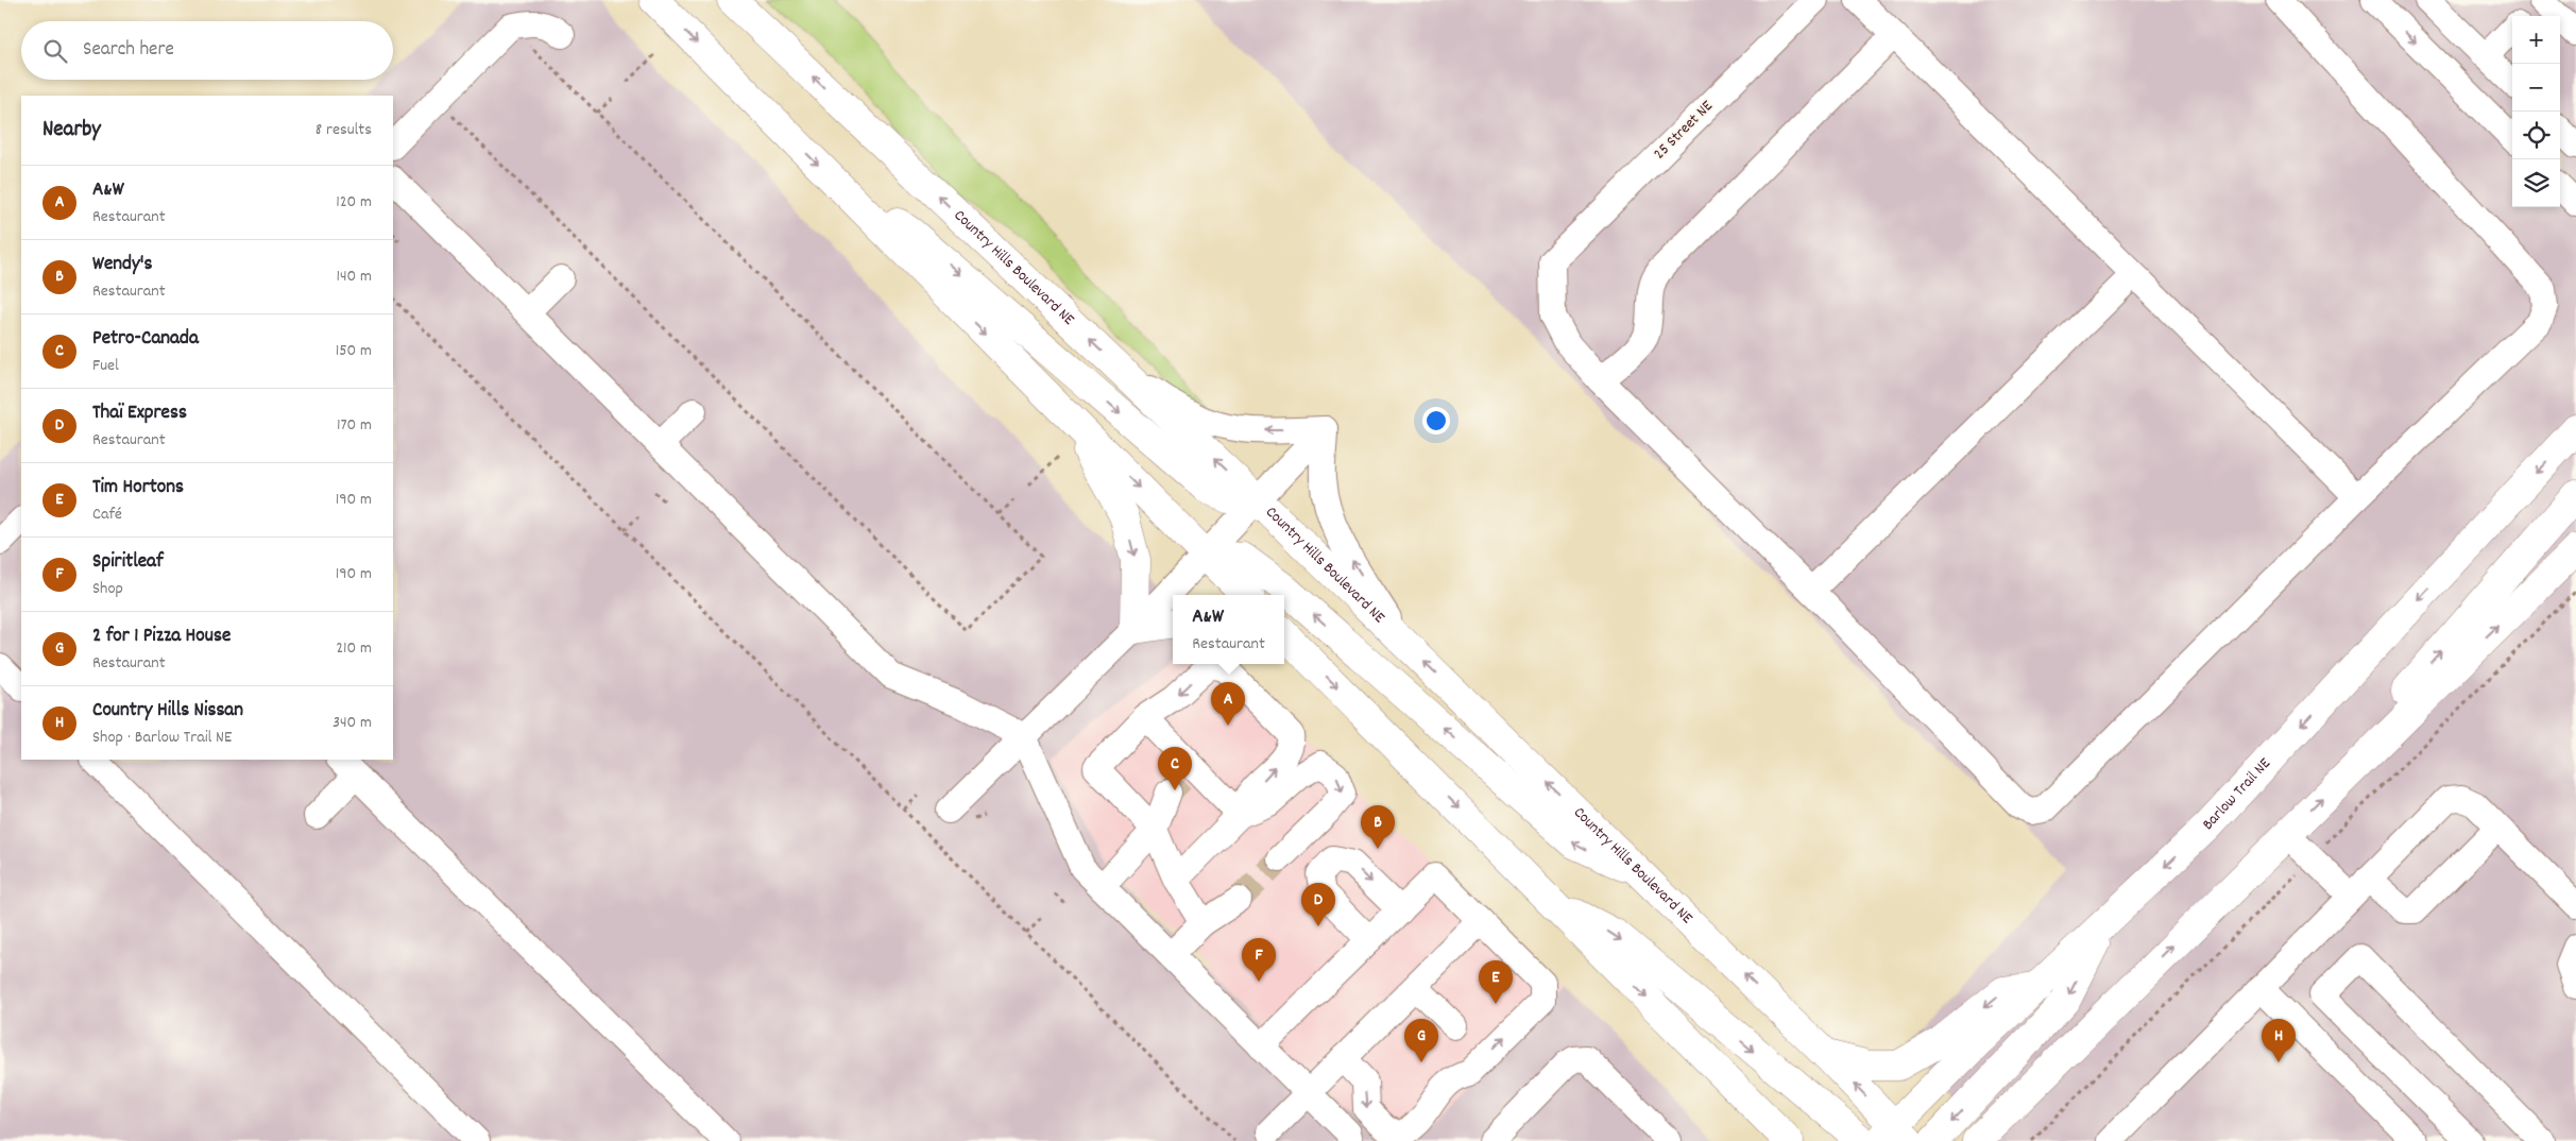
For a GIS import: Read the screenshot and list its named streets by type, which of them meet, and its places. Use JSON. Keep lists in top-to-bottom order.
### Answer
{
  "streets": {
    "main road": ["Country Hills Boulevard NE", "Barlow Trail NE"],
    "street": ["25 Street NE"]
  },
  "crossings": [
    ["Country Hills Boulevard NE", "Barlow Trail NE"]
  ],
  "page": {
    "map_buttons": ["+", "−"],
    "search": "Search here",
    "heading": ["Nearby", "8 results"],
    "list": [
      {
        "mark": "A",
        "name": "A&W",
        "note": "Restaurant",
        "value": "120 m"
      },
      {
        "mark": "B",
        "name": "Wendy's",
        "note": "Restaurant",
        "value": "140 m"
      },
      {
        "mark": "C",
        "name": "Petro-Canada",
        "note": "Fuel",
        "value": "150 m"
      },
      {
        "mark": "D",
        "name": "Thaï Express",
        "note": "Restaurant",
        "value": "170 m"
      },
      {
        "mark": "E",
        "name": "Tim Hortons",
        "note": "Café",
        "value": "190 m"
      },
      {
        "mark": "F",
        "name": "Spiritleaf",
        "note": "Shop",
        "value": "190 m"
      },
      {
        "mark": "G",
        "name": "2 for 1 Pizza House",
        "note": "Restaurant",
        "value": "210 m"
      },
      {
        "mark": "H",
        "name": "Country Hills Nissan",
        "note": "Shop · Barlow Trail NE",
        "value": "340 m"
      }
    ],
    "popup": ["A&W", "Restaurant"],
    "pins": [
      "A",
      "C",
      "B",
      "D",
      "F",
      "E",
      "G",
      "H"
    ]
  }
}
